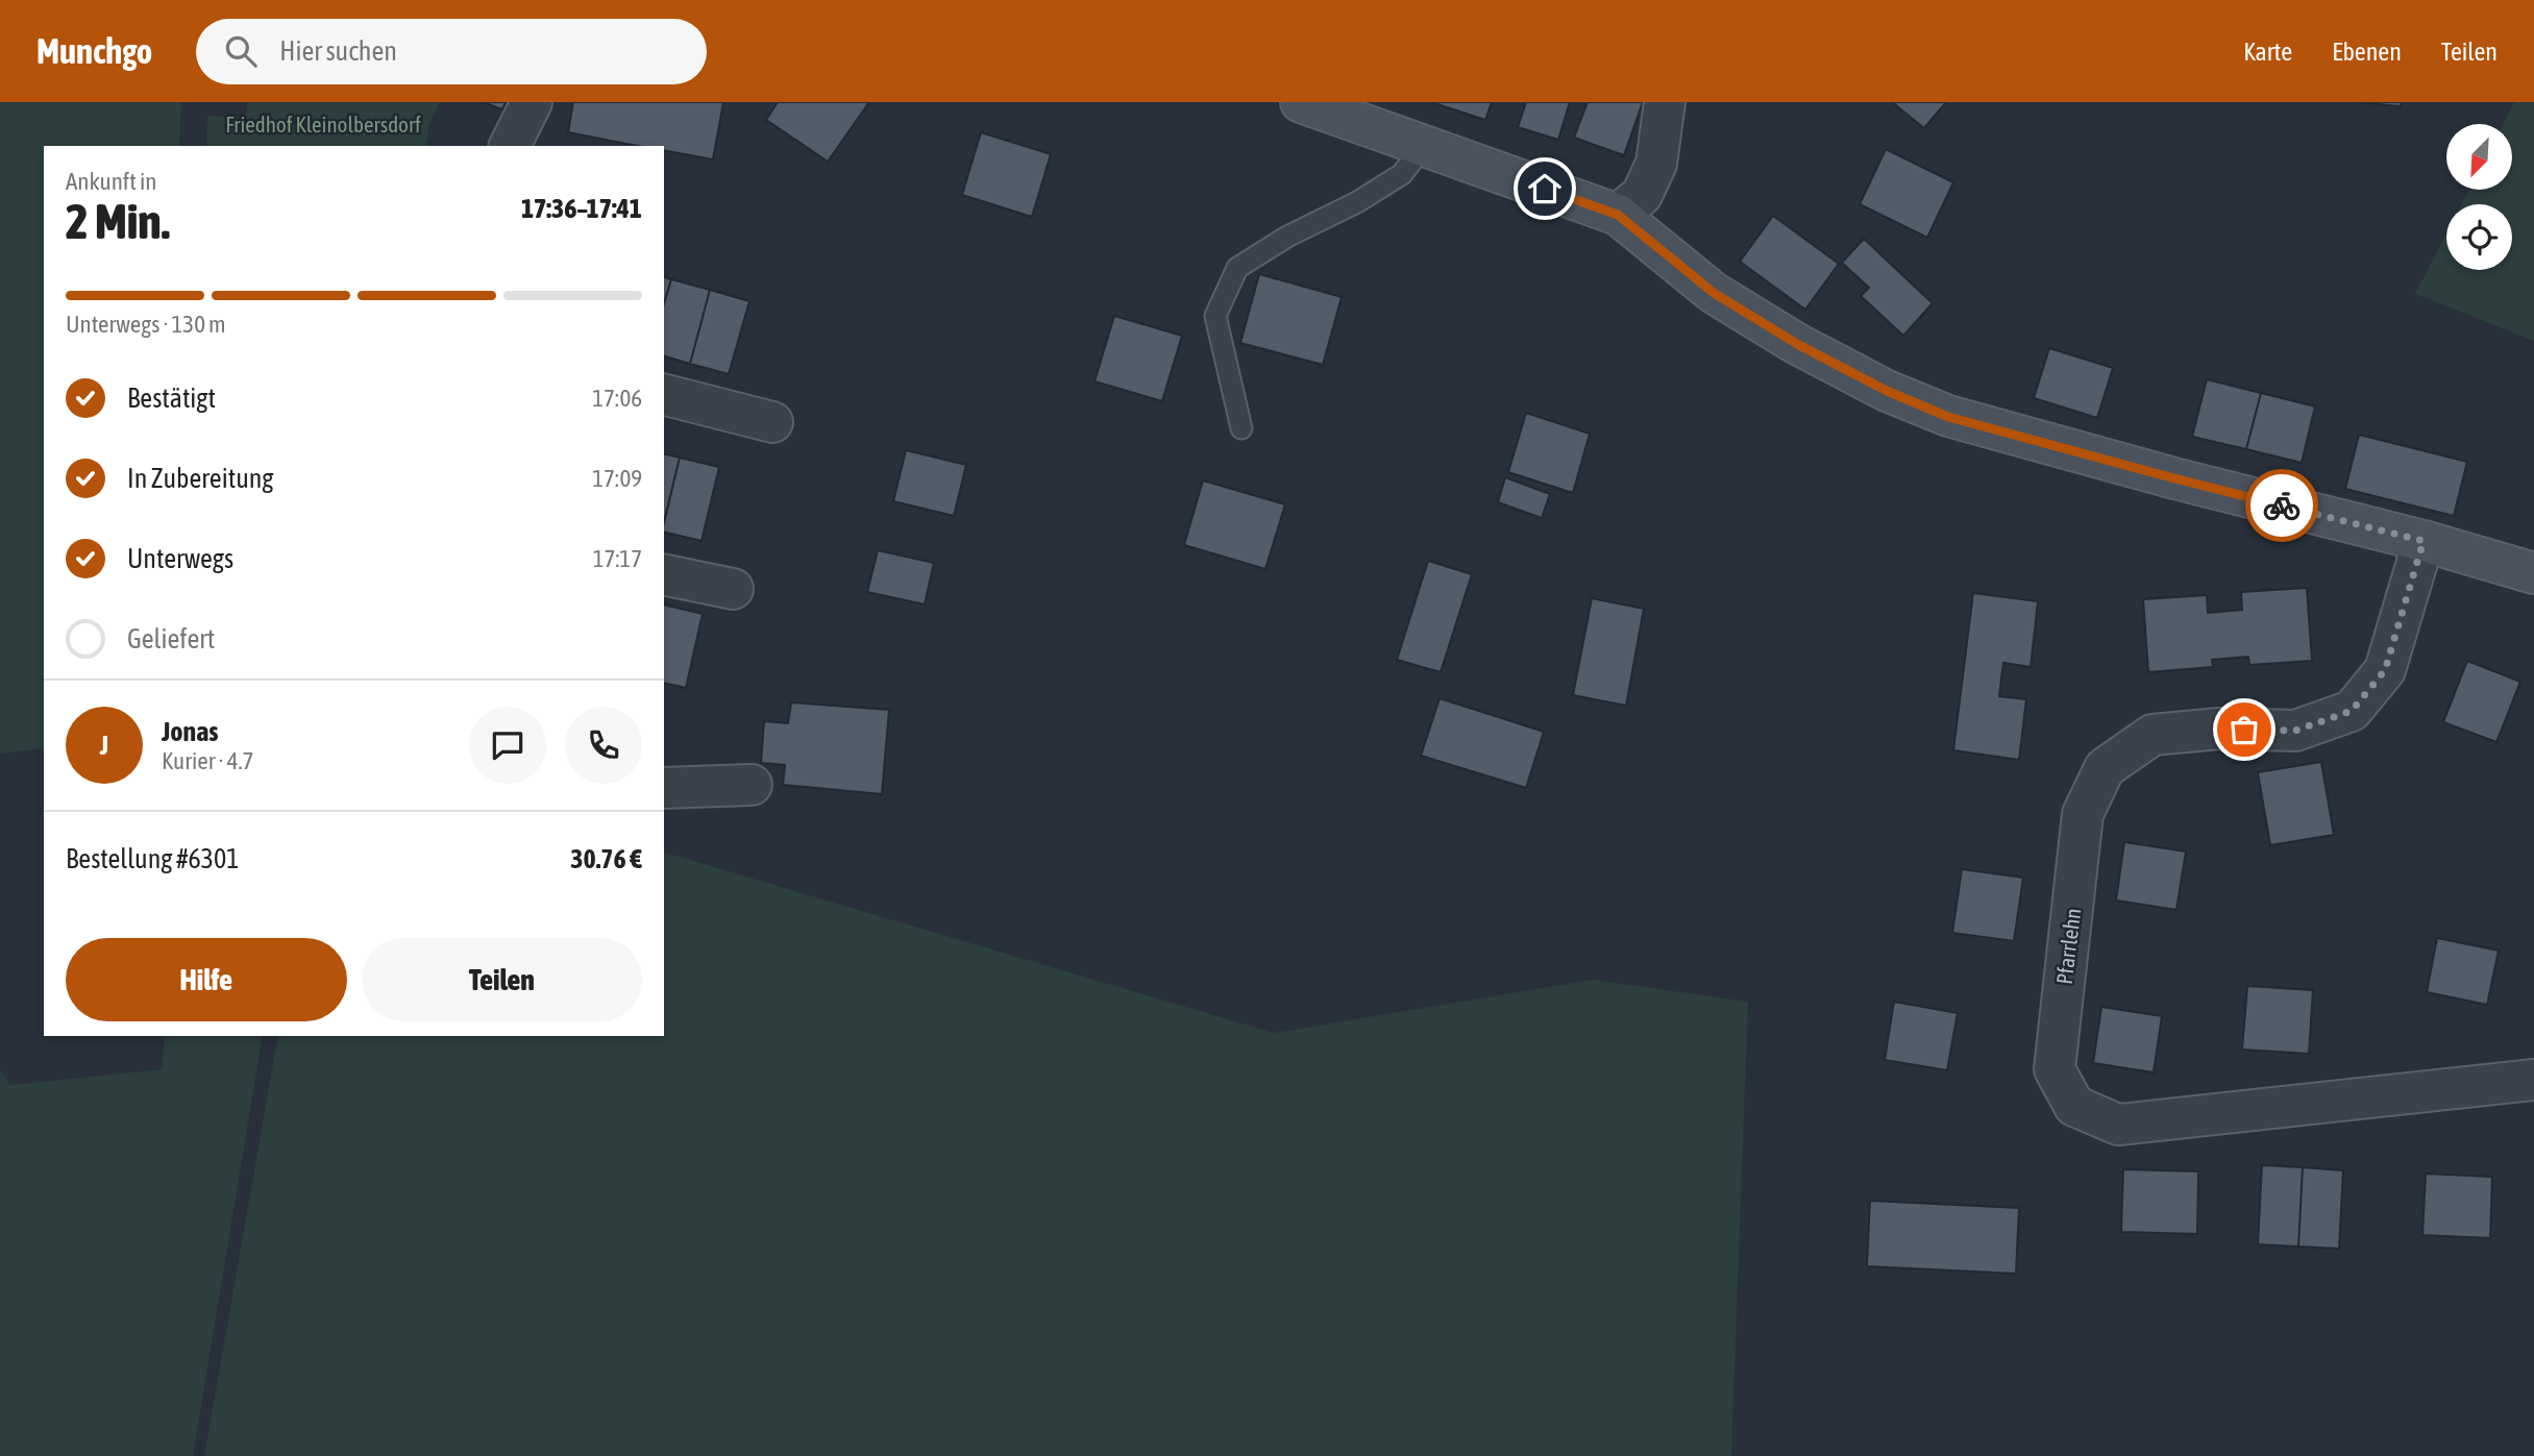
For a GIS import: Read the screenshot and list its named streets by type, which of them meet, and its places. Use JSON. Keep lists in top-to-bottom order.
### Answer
{
  "streets": {
    "street": ["Pfarrlehn"]
  },
  "parks": ["Friedhof Kleinolbersdorf"],
  "north": "bottom left",
  "page": {
    "header": "Munchgo",
    "search": "Hier suchen",
    "nav": ["Karte", "Ebenen", "Teilen"],
    "heading": ["2 Min.", "Ankunft in", "17:36–17:41"],
    "panel": [
      "Jonas",
      "Kurier · 4.7",
      "Bestellung #6301",
      "30.76 €"
    ],
    "bar": "Unterwegs · 130 m",
    "list": [
      ["Bestätigt", "17:06"],
      ["In Zubereitung", "17:09"],
      ["Unterwegs", "17:17"],
      "Geliefert"
    ],
    "round": "J",
    "buttons": ["Hilfe", "Teilen"]
  }
}
